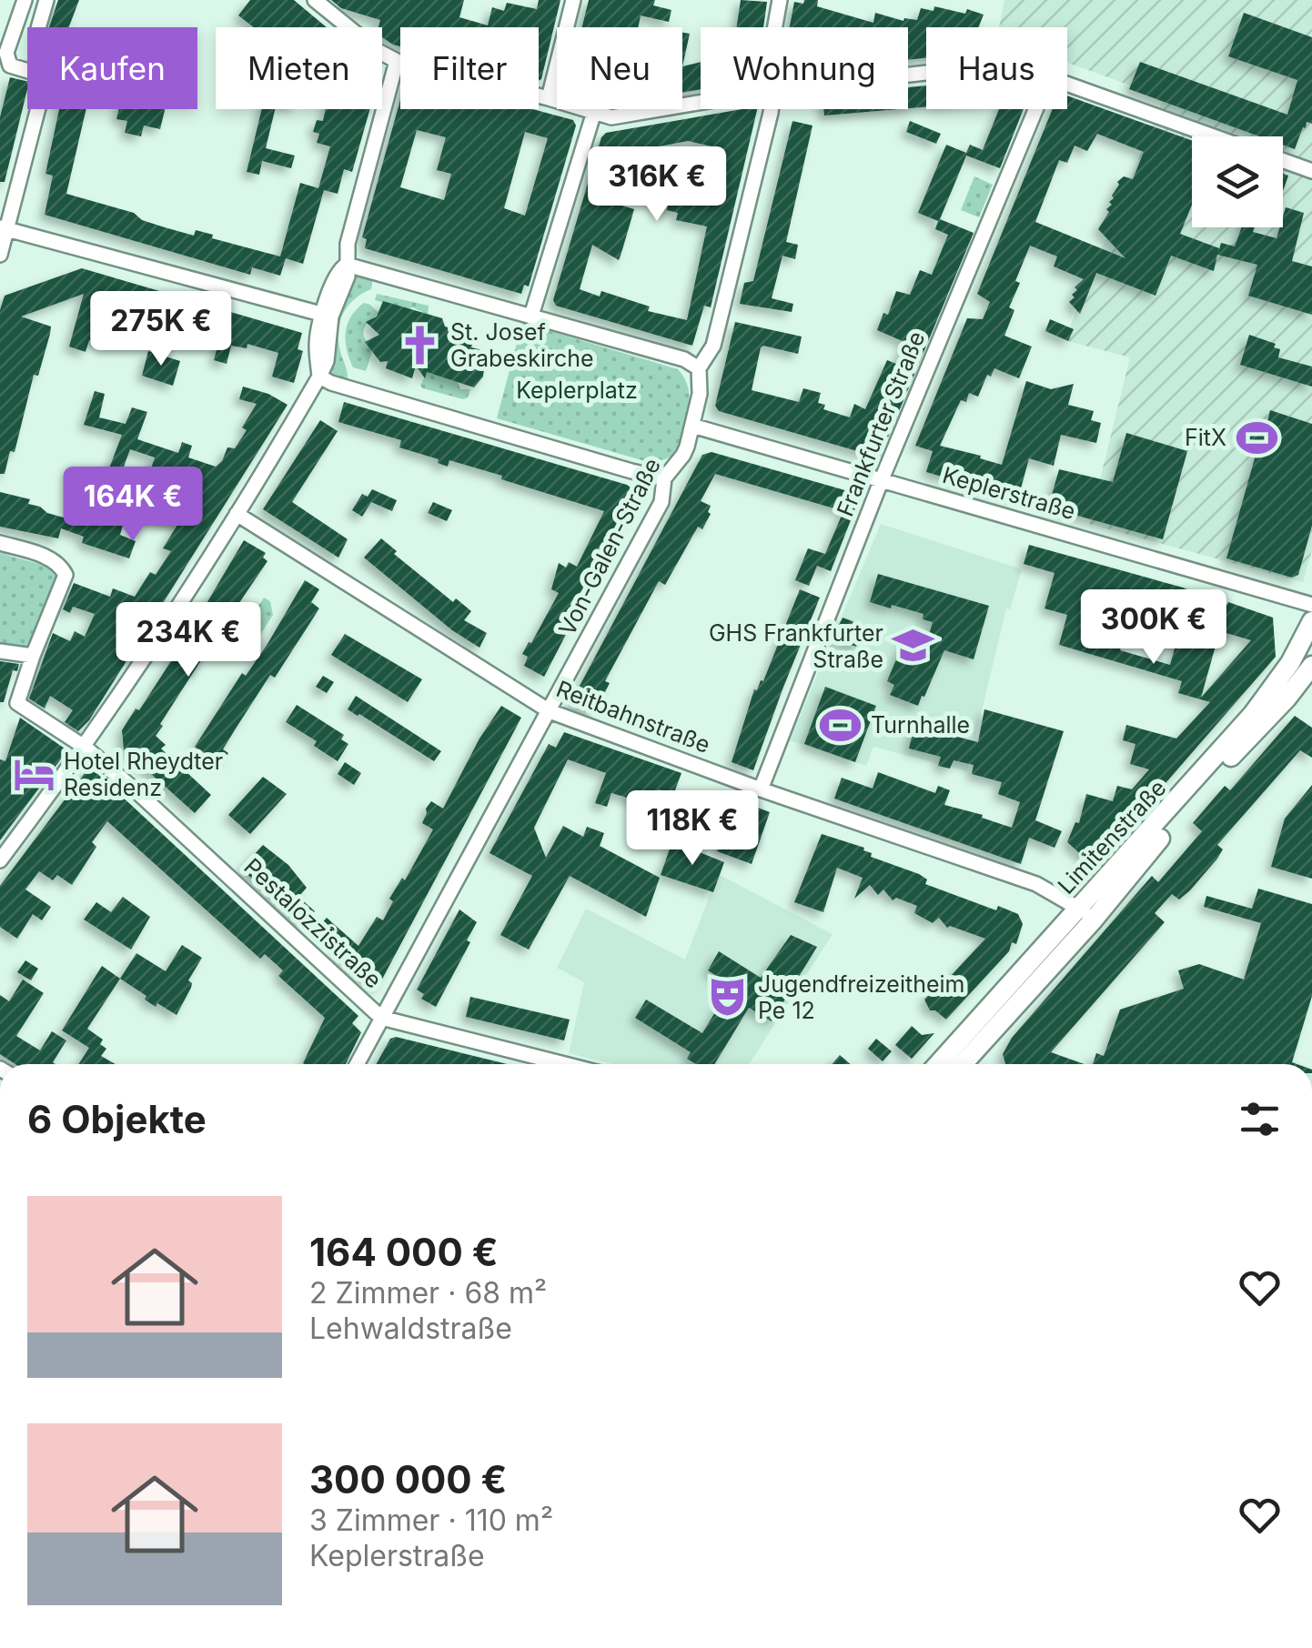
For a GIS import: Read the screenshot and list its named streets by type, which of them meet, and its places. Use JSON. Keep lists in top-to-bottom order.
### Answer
{
  "streets": {
    "main road": ["Limitenstraße"],
    "street": [
      "Frankfurter Straße",
      "Keplerstraße",
      "Von-Galen-Straße",
      "Reitbahnstraße",
      "Pestalozzistraße"
    ]
  },
  "crossings": [
    ["Frankfurter Straße", "Keplerstraße"],
    ["Frankfurter Straße", "Reitbahnstraße"],
    ["Keplerstraße", "Von-Galen-Straße"],
    ["Von-Galen-Straße", "Reitbahnstraße"],
    ["Von-Galen-Straße", "Pestalozzistraße"],
    ["Reitbahnstraße", "Limitenstraße"]
  ],
  "parks": ["Keplerplatz"],
  "places": {
    "church": ["St. Josef Grabeskirche"],
    "sports": ["FitX", "Turnhalle"],
    "school or university": ["GHS Frankfurter Straße"],
    "hotel": ["Hotel Rheydter Residenz"],
    "theatre": ["Jugendfreizeitheim Pe 12"]
  },
  "page": {
    "chip": [
      "Kaufen",
      "Mieten",
      "Filter",
      "Neu",
      "Wohnung",
      "Haus"
    ],
    "price": [
      "316K €",
      "275K €",
      "164K €",
      "300K €",
      "234K €",
      "118K €"
    ],
    "heading": "6 Objekte",
    "list": [
      {
        "name": "164 000 €",
        "note": "2 Zimmer · 68 m² · Lehwaldstraße"
      },
      {
        "name": "300 000 €",
        "note": "3 Zimmer · 110 m² · Keplerstraße"
      }
    ]
  }
}
